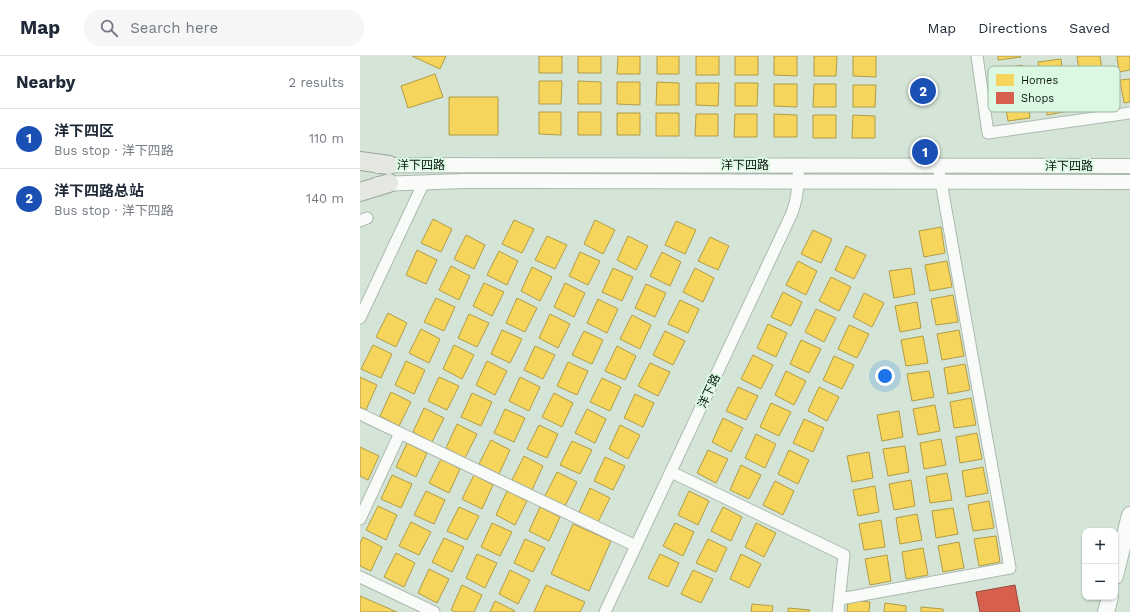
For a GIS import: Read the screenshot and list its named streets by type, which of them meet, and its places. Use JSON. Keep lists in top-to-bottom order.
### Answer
{
  "streets": {
    "street": ["洋下四路", "洋下路"]
  },
  "crossings": [
    ["洋下四路", "洋下路"]
  ],
  "legend": ["Homes", "Shops"],
  "page": {
    "header": "Map",
    "search": "Search here",
    "nav": ["Map", "Directions", "Saved"],
    "heading": ["Nearby", "2 results"],
    "pins": ["2", "1"],
    "list": [
      {
        "mark": "1",
        "name": "洋下四区",
        "note": "Bus stop · 洋下四路",
        "value": "110 m"
      },
      {
        "mark": "2",
        "name": "洋下四路总站",
        "note": "Bus stop · 洋下四路",
        "value": "140 m"
      }
    ],
    "map_buttons": ["+", "−"]
  }
}
